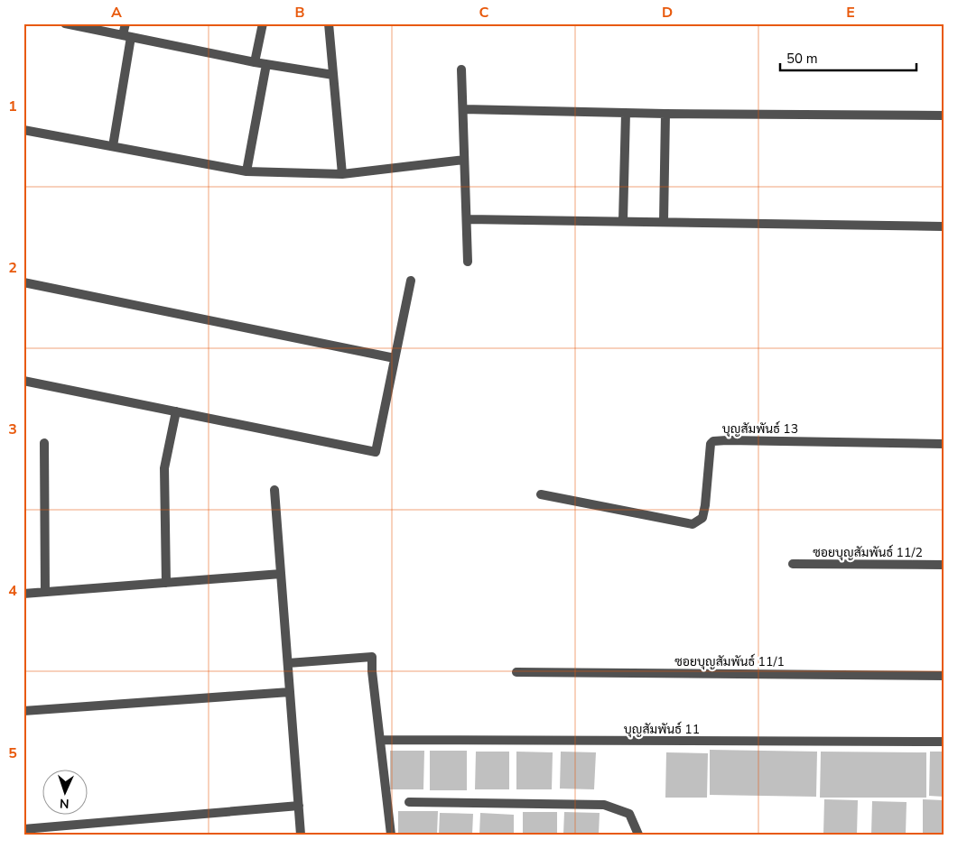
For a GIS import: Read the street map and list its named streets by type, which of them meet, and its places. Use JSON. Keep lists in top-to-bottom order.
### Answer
{
  "streets": {
    "street": [
      "บุญสัมพันธ์ 13",
      "ซอยบุญสัมพันธ์ 11/2",
      "ซอยบุญสัมพันธ์ 11/1",
      "บุญสัมพันธ์ 11"
    ]
  },
  "scale_bar": "50 m",
  "north": "bottom",
  "grid": {
    "columns": [
      "A",
      "B",
      "C",
      "D",
      "E"
    ],
    "rows": [
      "1",
      "2",
      "3",
      "4",
      "5"
    ]
  }
}
